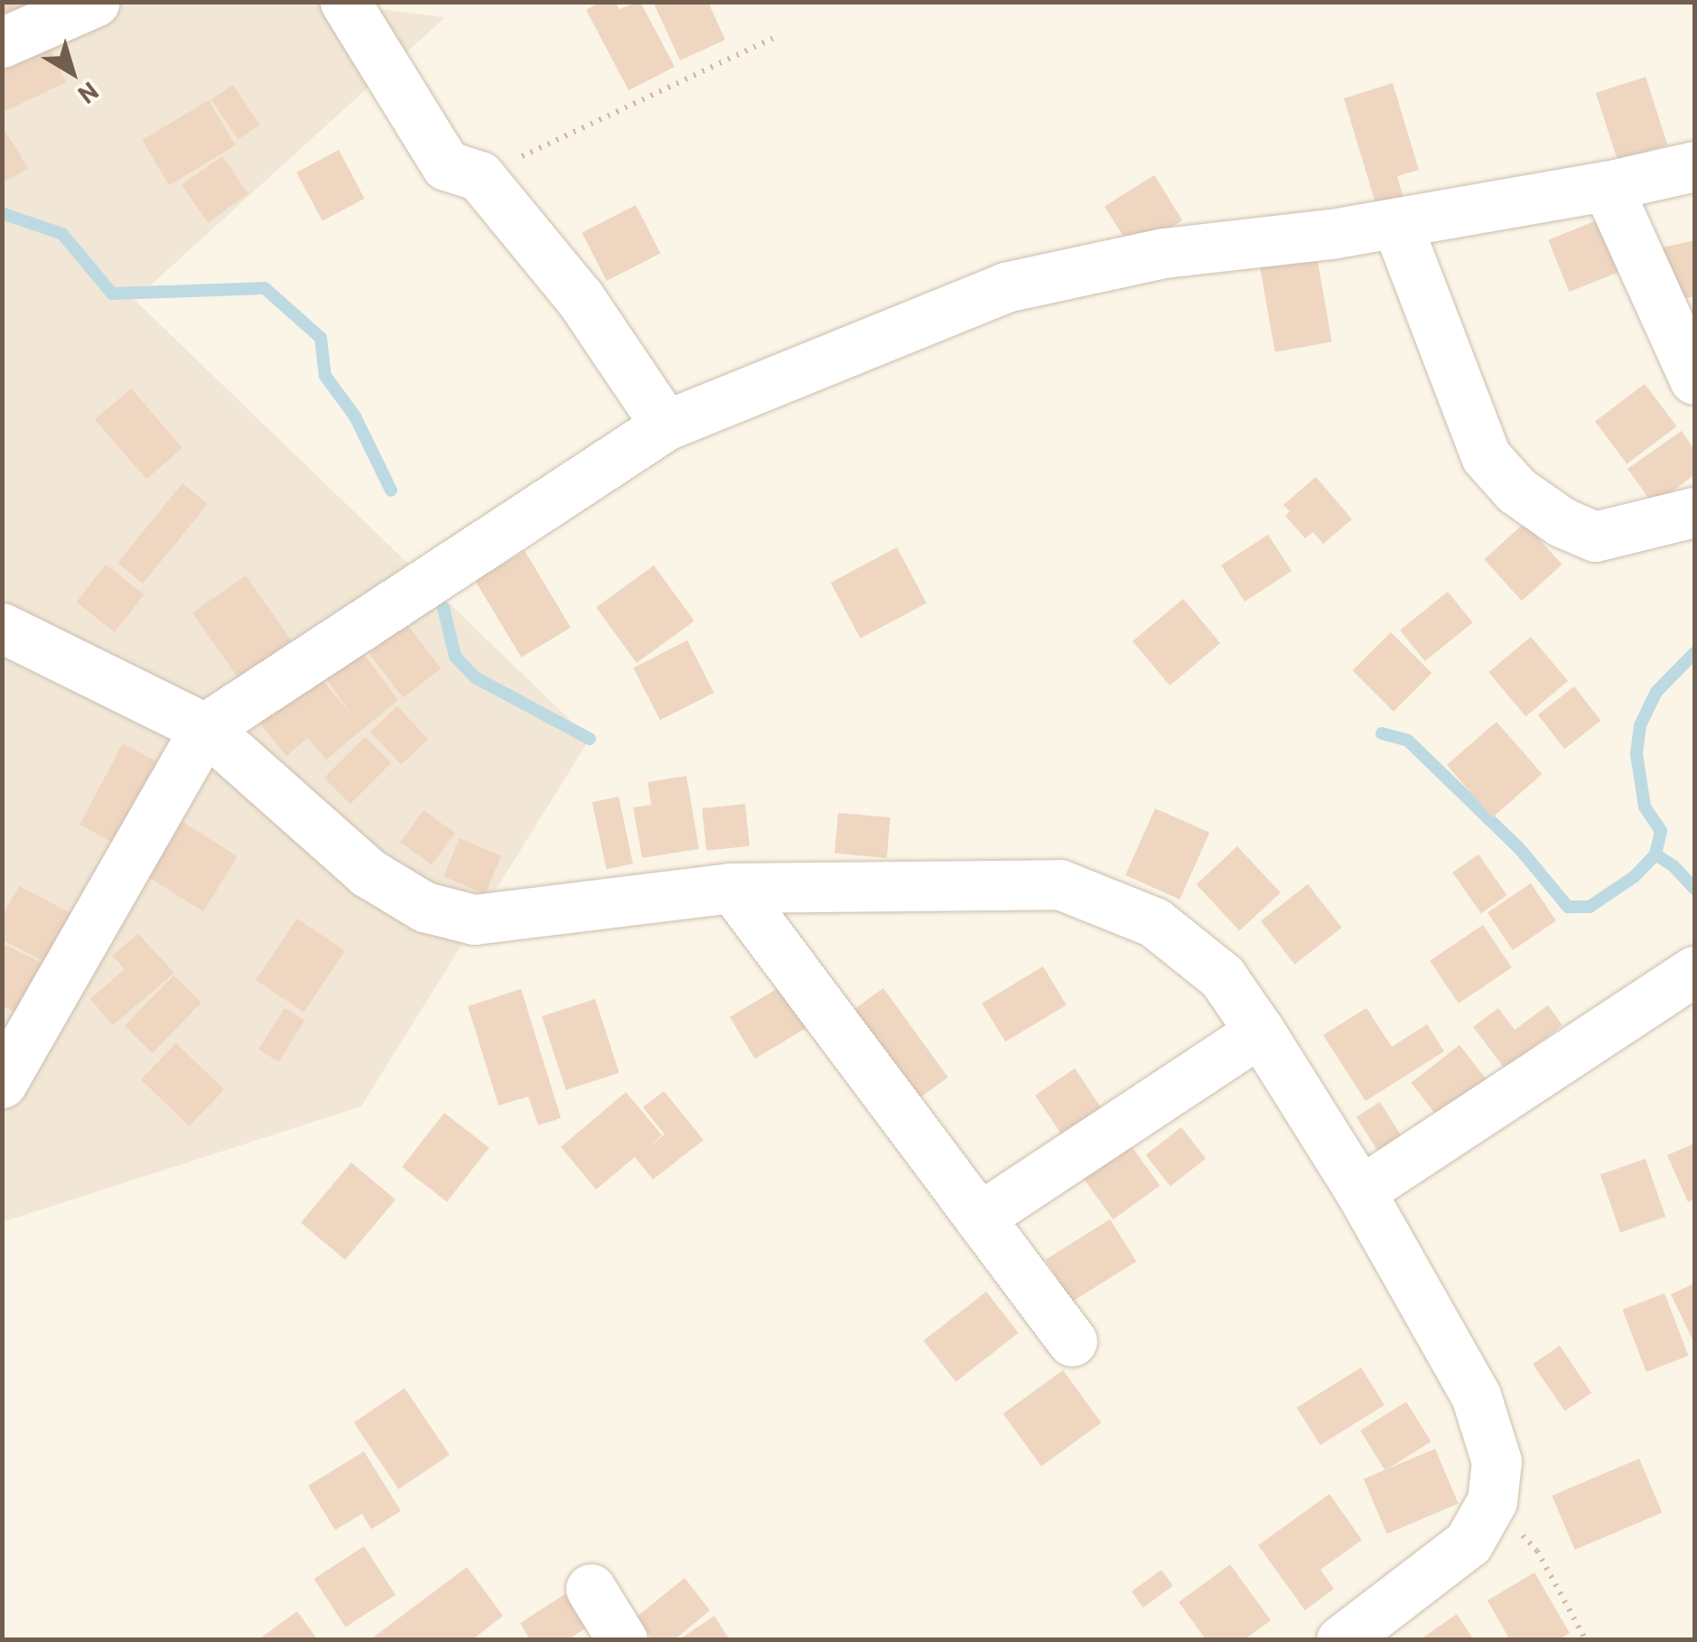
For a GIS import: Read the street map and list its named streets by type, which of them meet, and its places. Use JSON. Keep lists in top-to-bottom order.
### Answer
{
  "north": "bottom right"
}
